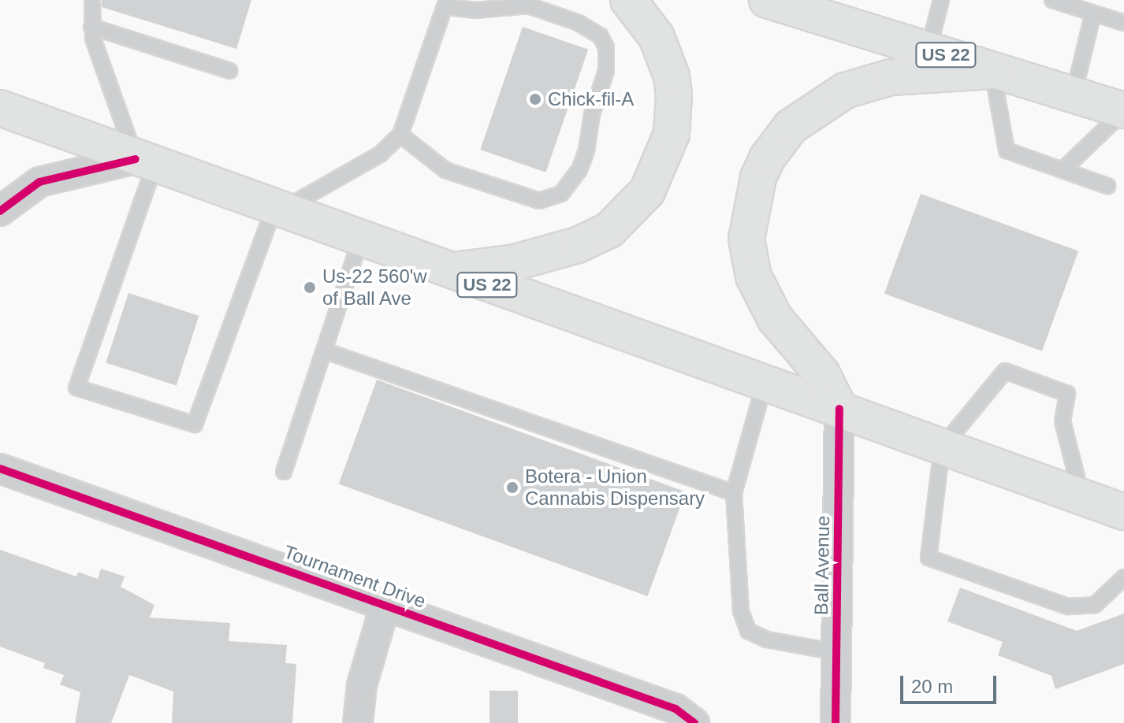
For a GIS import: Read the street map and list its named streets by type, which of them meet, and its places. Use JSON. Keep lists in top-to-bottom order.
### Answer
{
  "streets": {
    "highway": ["US 22"],
    "street": ["Ball Avenue", "Tournament Drive"]
  },
  "crossings": [
    ["US 22", "Ball Avenue"]
  ],
  "places": ["Chick-fil-A", "Us-22 560'w of Ball Ave", "Botera - Union Cannabis Dispensary"],
  "scale_bar": "20 m"
}
